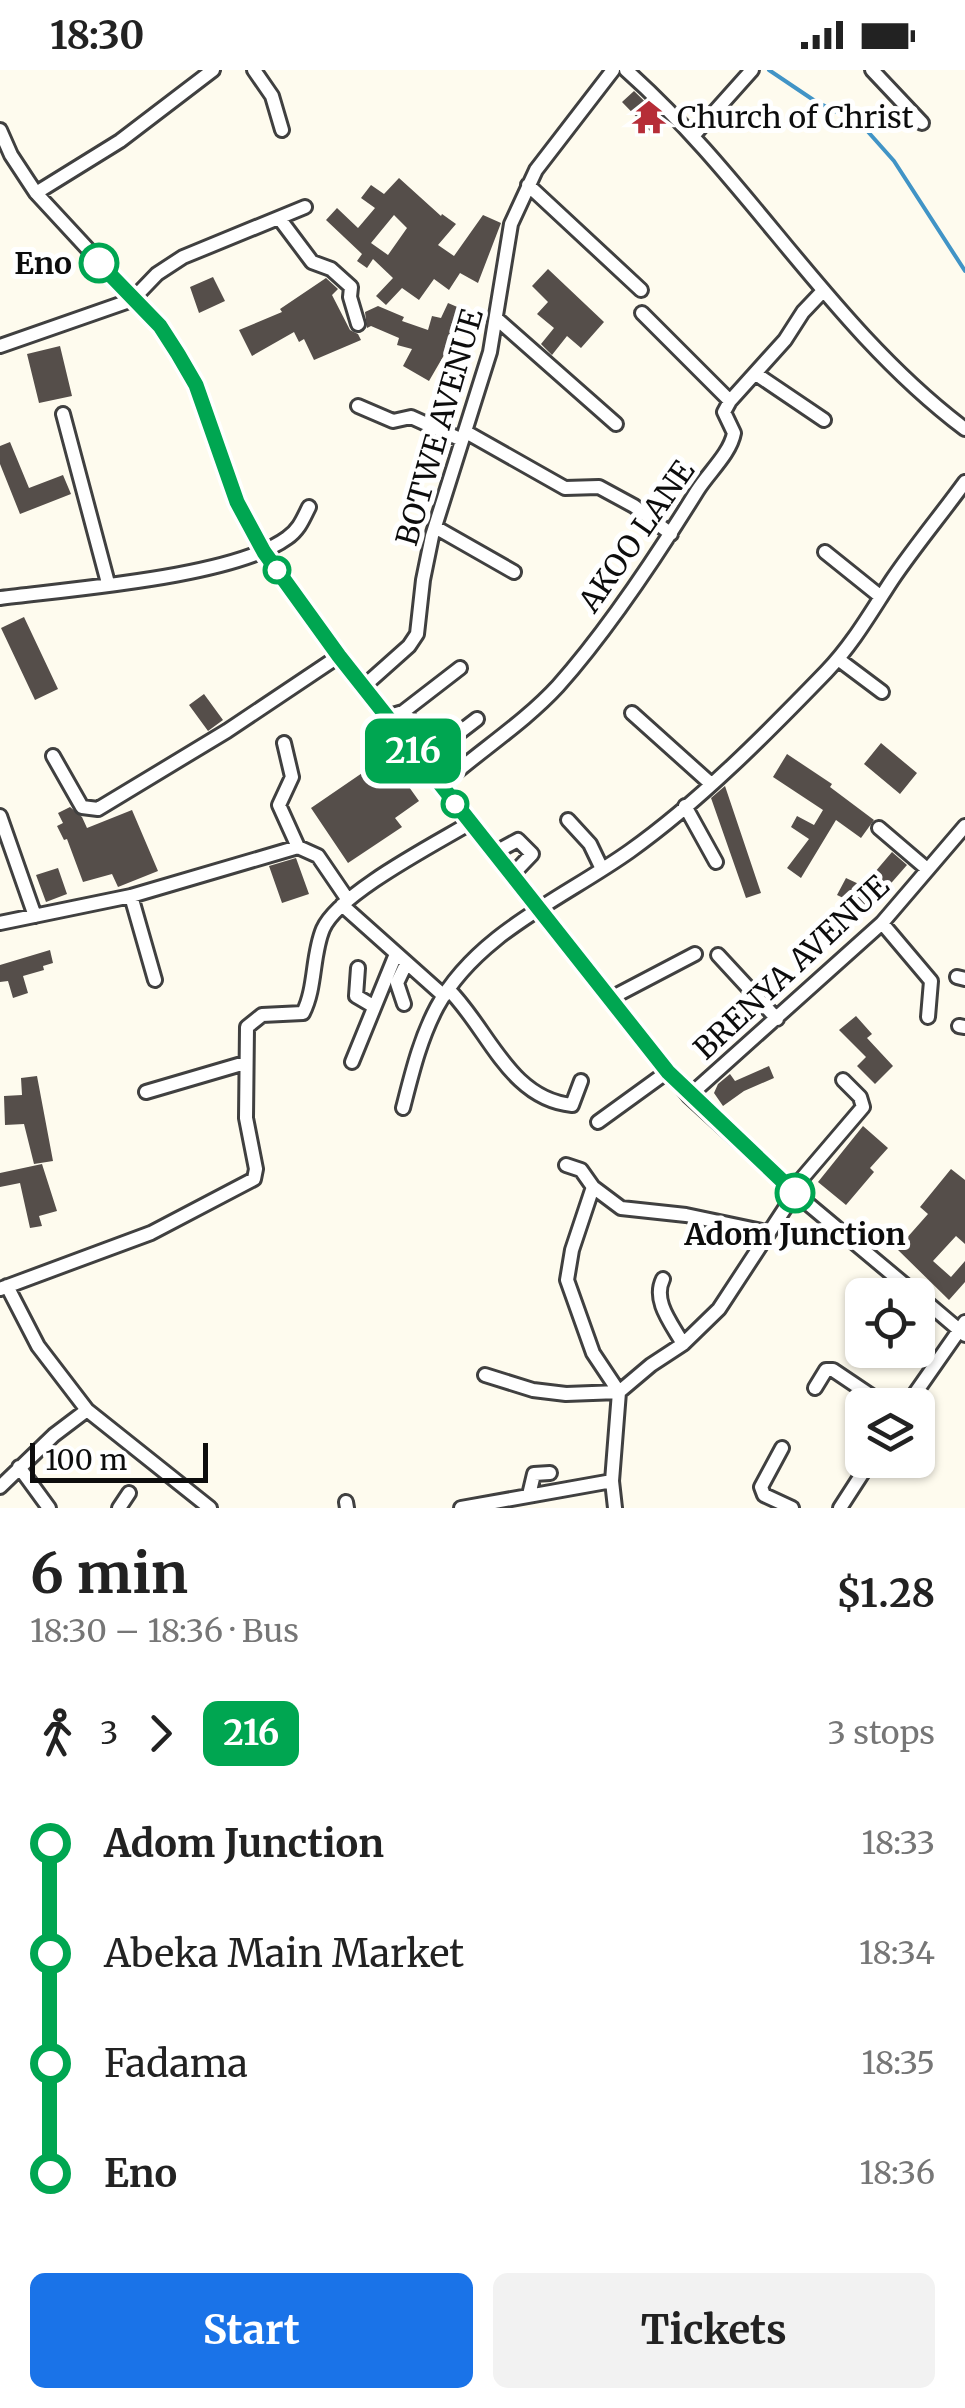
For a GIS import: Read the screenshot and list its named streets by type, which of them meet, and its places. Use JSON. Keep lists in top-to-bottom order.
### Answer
{
  "streets": {
    "street": ["BOTWE AVENUE", "AKOO LANE", "BRENYA AVENUE"]
  },
  "places": {
    "temple": ["Church of Christ"],
    "other": ["Eno", "Adom Junction"]
  },
  "lines": ["bus line 216"],
  "scale_bar": "100 m",
  "page": {
    "status": "18:30",
    "on_map": "216",
    "scale": "100 m",
    "heading": ["6 min", "18:30 – 18:36 · Bus", "$1.28"],
    "legs": ["3", "216", "3 stops"],
    "list": [
      {
        "name": "Adom Junction",
        "value": "18:33"
      },
      {
        "name": "Abeka Main Market",
        "value": "18:34"
      },
      {
        "name": "Fadama",
        "value": "18:35"
      },
      {
        "name": "Eno",
        "value": "18:36"
      }
    ],
    "buttons": ["Start", "Tickets"]
  }
}
